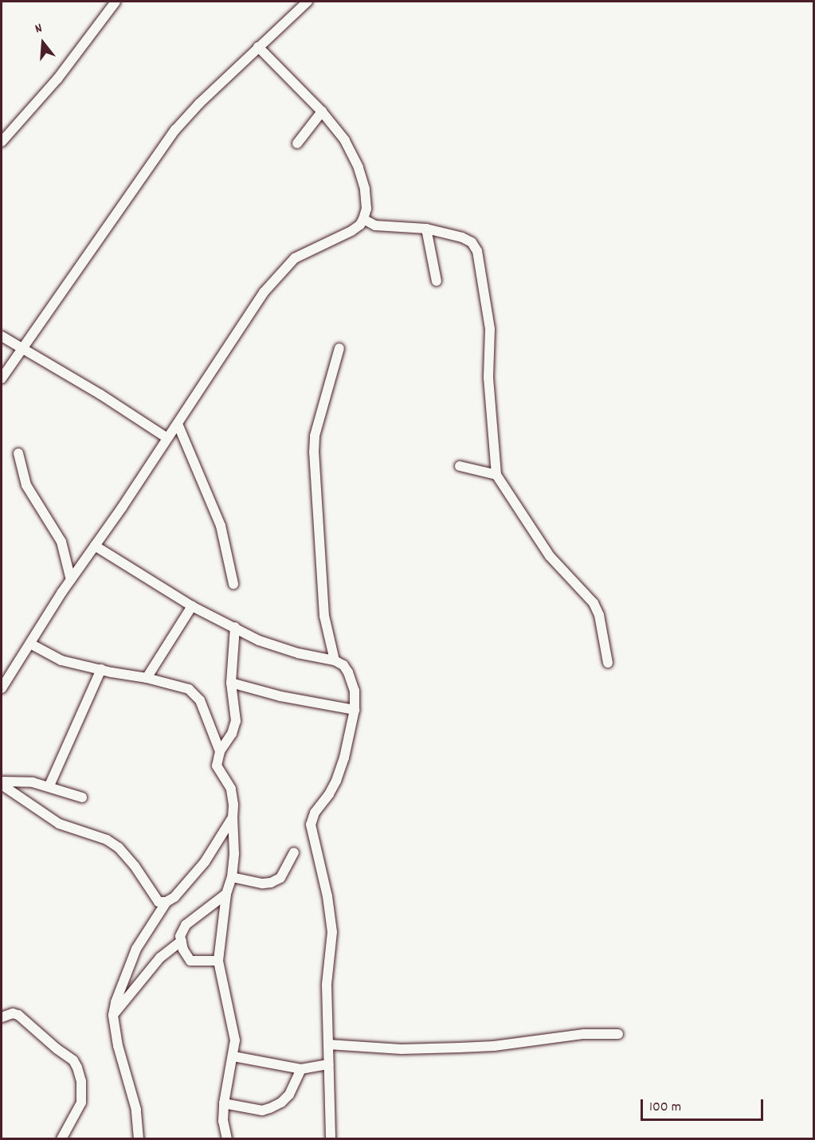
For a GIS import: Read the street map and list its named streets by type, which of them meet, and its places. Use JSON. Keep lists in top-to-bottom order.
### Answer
{
  "scale_bar": "100 m",
  "north": "top"
}
